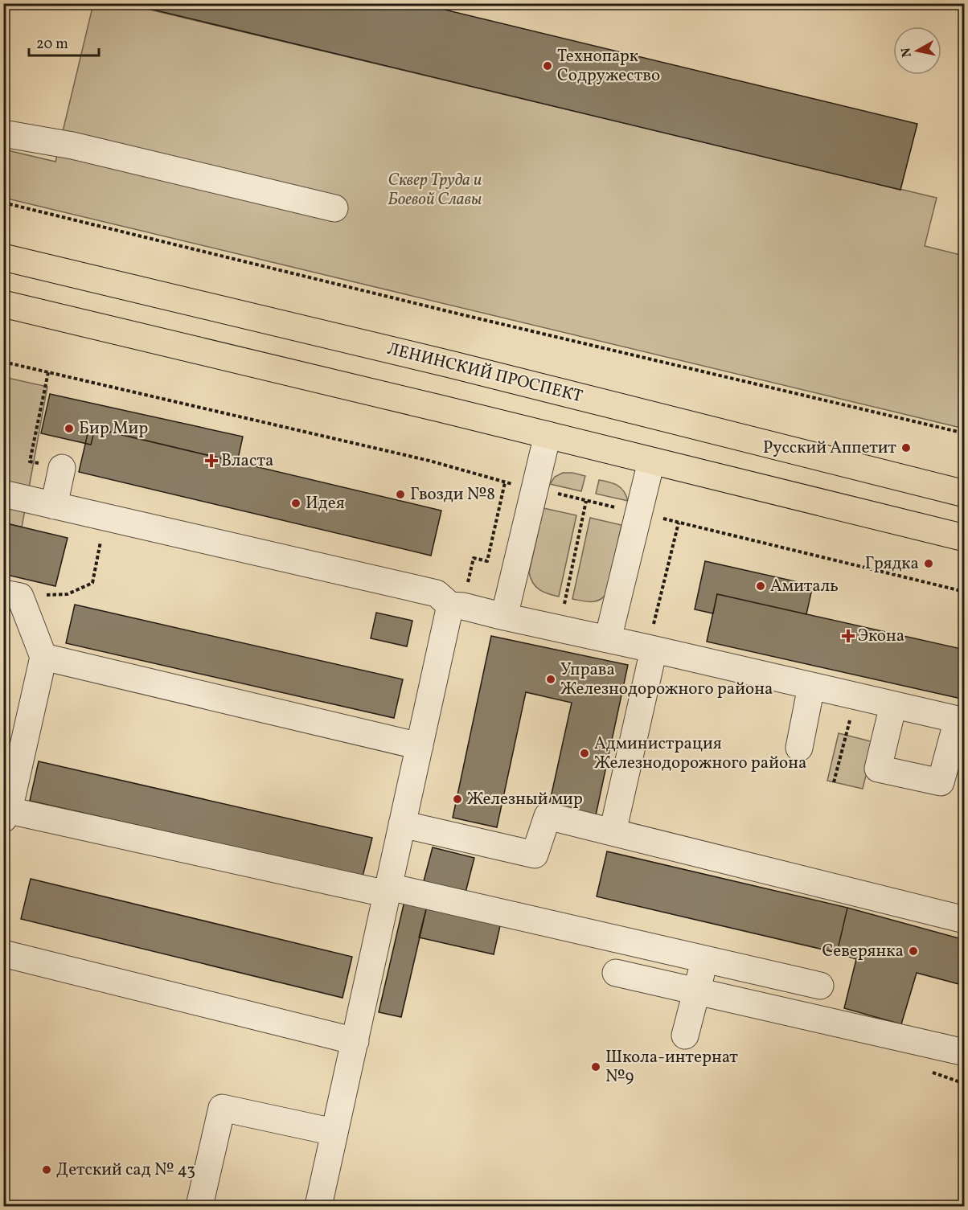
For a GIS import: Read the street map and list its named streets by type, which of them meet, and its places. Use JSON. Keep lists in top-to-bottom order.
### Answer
{
  "streets": {
    "main road": ["ЛЕНИНСКИЙ ПРОСПЕКТ"]
  },
  "parks": ["Сквер Труда и Боевой Славы"],
  "places": {
    "other": [
      "Технопарк Содружество",
      "Бир Мир",
      "Русский Аппетит",
      "Гвозди №8",
      "Идея",
      "Грядка",
      "Амиталь",
      "Управа Железнодорожного района",
      "Администрация Железнодорожного района",
      "Железный мир",
      "Северянка",
      "Школа-интернат №9",
      "Детский сад № 43"
    ],
    "health": ["Власта", "Экона"]
  },
  "scale_bar": "20 m",
  "north": "left"
}
